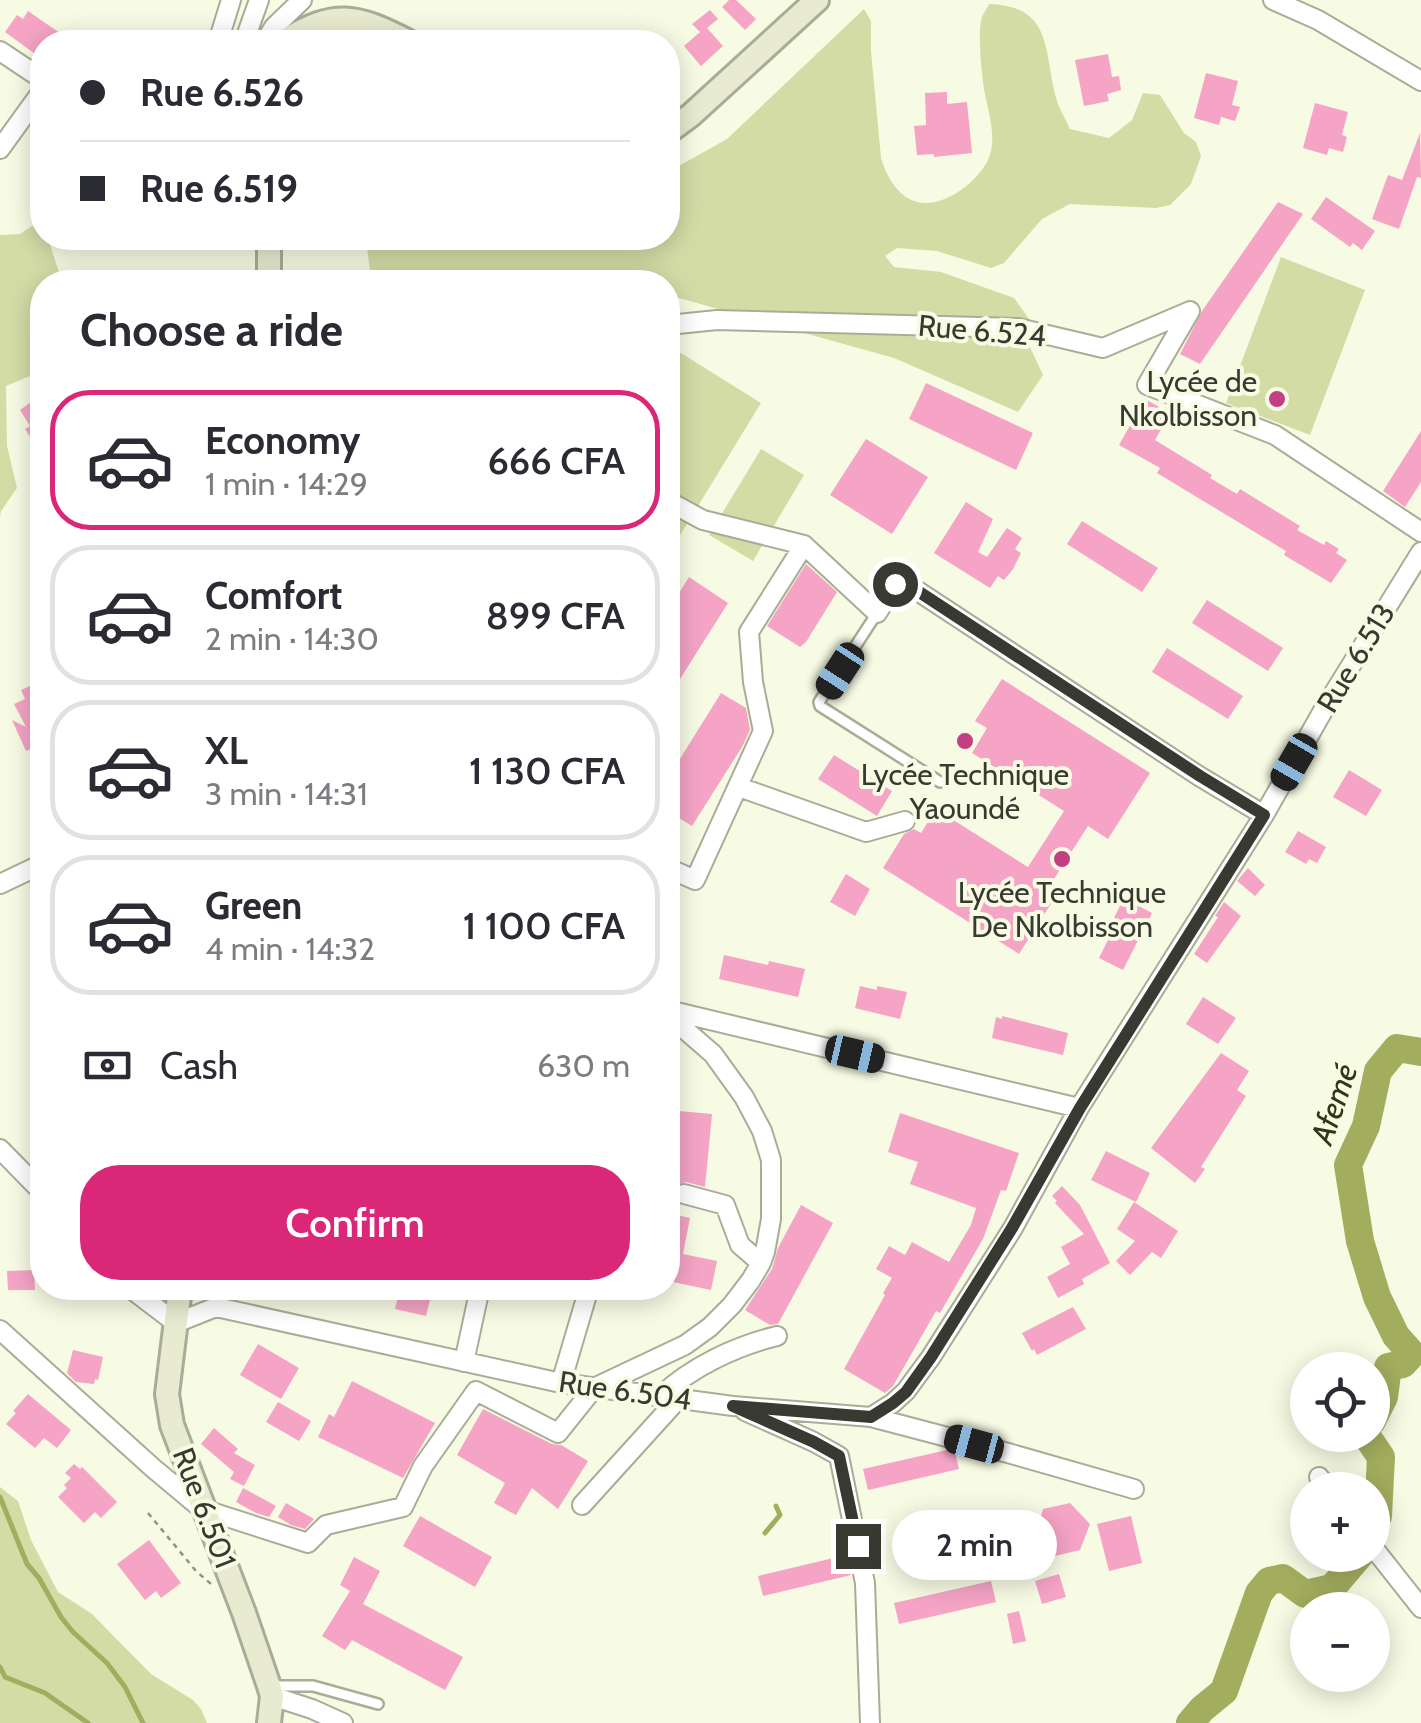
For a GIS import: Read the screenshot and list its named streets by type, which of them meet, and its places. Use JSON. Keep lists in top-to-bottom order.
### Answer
{
  "streets": {
    "street": [
      "Rue 6.524",
      "Rue 6.513",
      "Rue 6.504",
      "Rue 6.501"
    ]
  },
  "crossings": [
    ["Rue 6.513", "Rue 6.504"],
    ["Rue 6.504", "Rue 6.501"]
  ],
  "water": ["Afemé"],
  "places": ["Lycée de Nkolbisson", "Lycée Technique Yaoundé", "Lycée Technique De Nkolbisson"],
  "page": {
    "banner": ["Rue 6.526", "Rue 6.519"],
    "heading": "Choose a ride",
    "list": [
      {
        "name": "Economy",
        "note": "1 min · 14:29",
        "value": "666 CFA"
      },
      {
        "name": "Comfort",
        "note": "2 min · 14:30",
        "value": "899 CFA"
      },
      {
        "name": "XL",
        "note": "3 min · 14:31",
        "value": "1 130 CFA"
      },
      {
        "name": "Green",
        "note": "4 min · 14:32",
        "value": "1 100 CFA"
      }
    ],
    "pay": ["Cash", "630 m"],
    "buttons": "Confirm",
    "map_buttons": ["+", "−"],
    "bubble": "2 min"
  }
}
